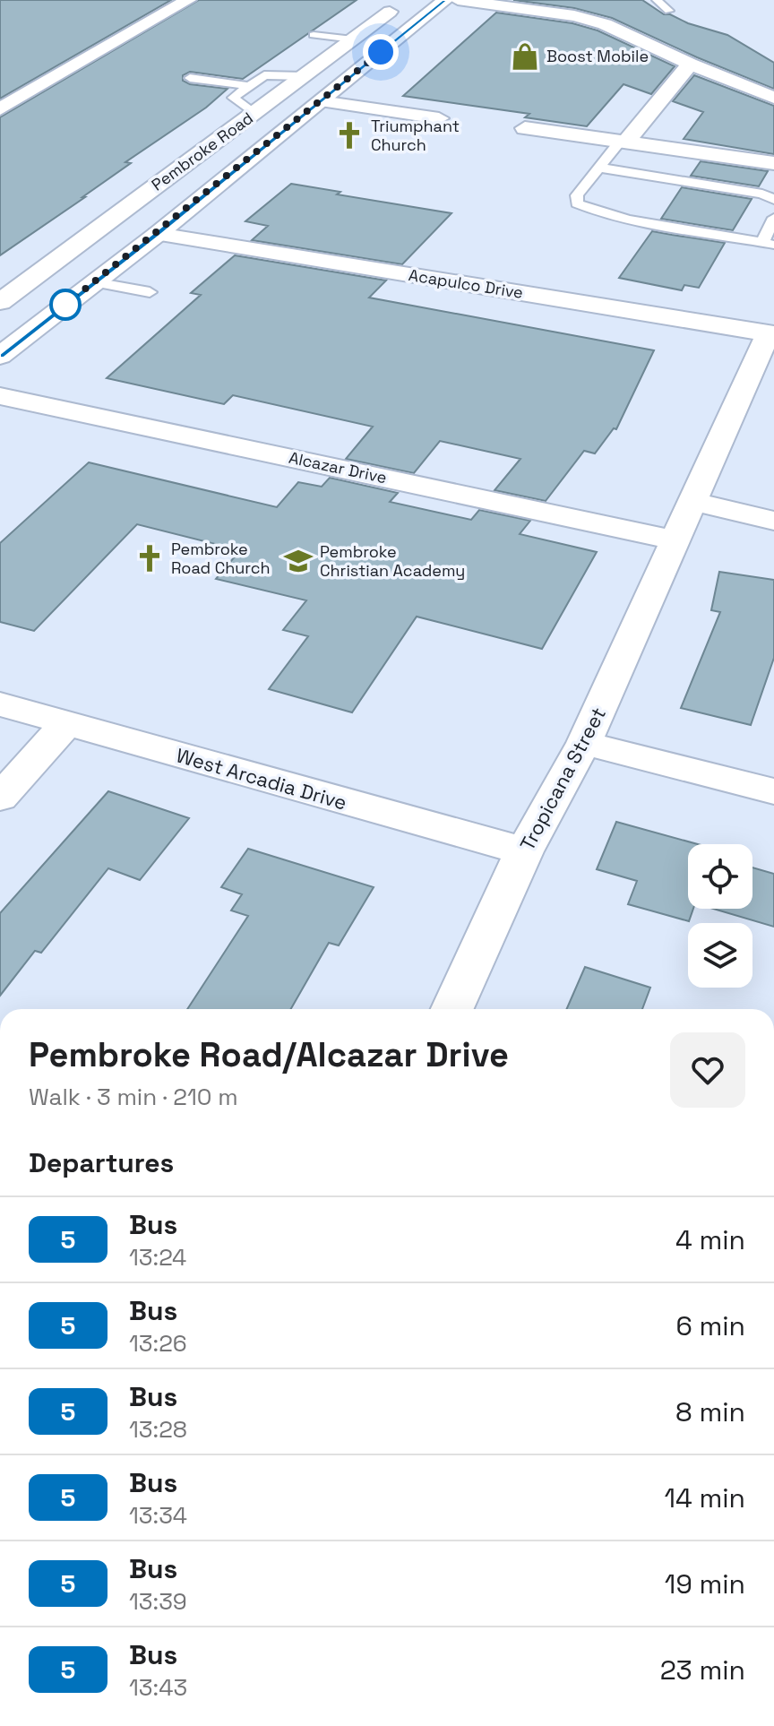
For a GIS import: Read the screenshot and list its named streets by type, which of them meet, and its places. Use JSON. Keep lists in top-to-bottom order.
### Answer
{
  "streets": {
    "street": [
      "Pembroke Road",
      "Acapulco Drive",
      "Alcazar Drive",
      "West Arcadia Drive",
      "Tropicana Street"
    ]
  },
  "crossings": [
    ["Pembroke Road", "Acapulco Drive"],
    ["Acapulco Drive", "Tropicana Street"],
    ["Alcazar Drive", "Tropicana Street"],
    ["West Arcadia Drive", "Tropicana Street"]
  ],
  "places": {
    "shop": ["Boost Mobile"],
    "church": ["Triumphant Church", "Pembroke Road Church"],
    "school or university": ["Pembroke Christian Academy"]
  },
  "lines": ["bus line 5"],
  "page": {
    "heading": [
      ["Pembroke Road/Alcazar Drive", "Walk · 3 min · 210 m"],
      "Departures"
    ],
    "list": [
      {
        "mark": "5",
        "name": "Bus",
        "note": "13:24",
        "value": "4 min"
      },
      {
        "mark": "5",
        "name": "Bus",
        "note": "13:26",
        "value": "6 min"
      },
      {
        "mark": "5",
        "name": "Bus",
        "note": "13:28",
        "value": "8 min"
      },
      {
        "mark": "5",
        "name": "Bus",
        "note": "13:34",
        "value": "14 min"
      },
      {
        "mark": "5",
        "name": "Bus",
        "note": "13:39",
        "value": "19 min"
      },
      {
        "mark": "5",
        "name": "Bus",
        "note": "13:43",
        "value": "23 min"
      }
    ]
  }
}
